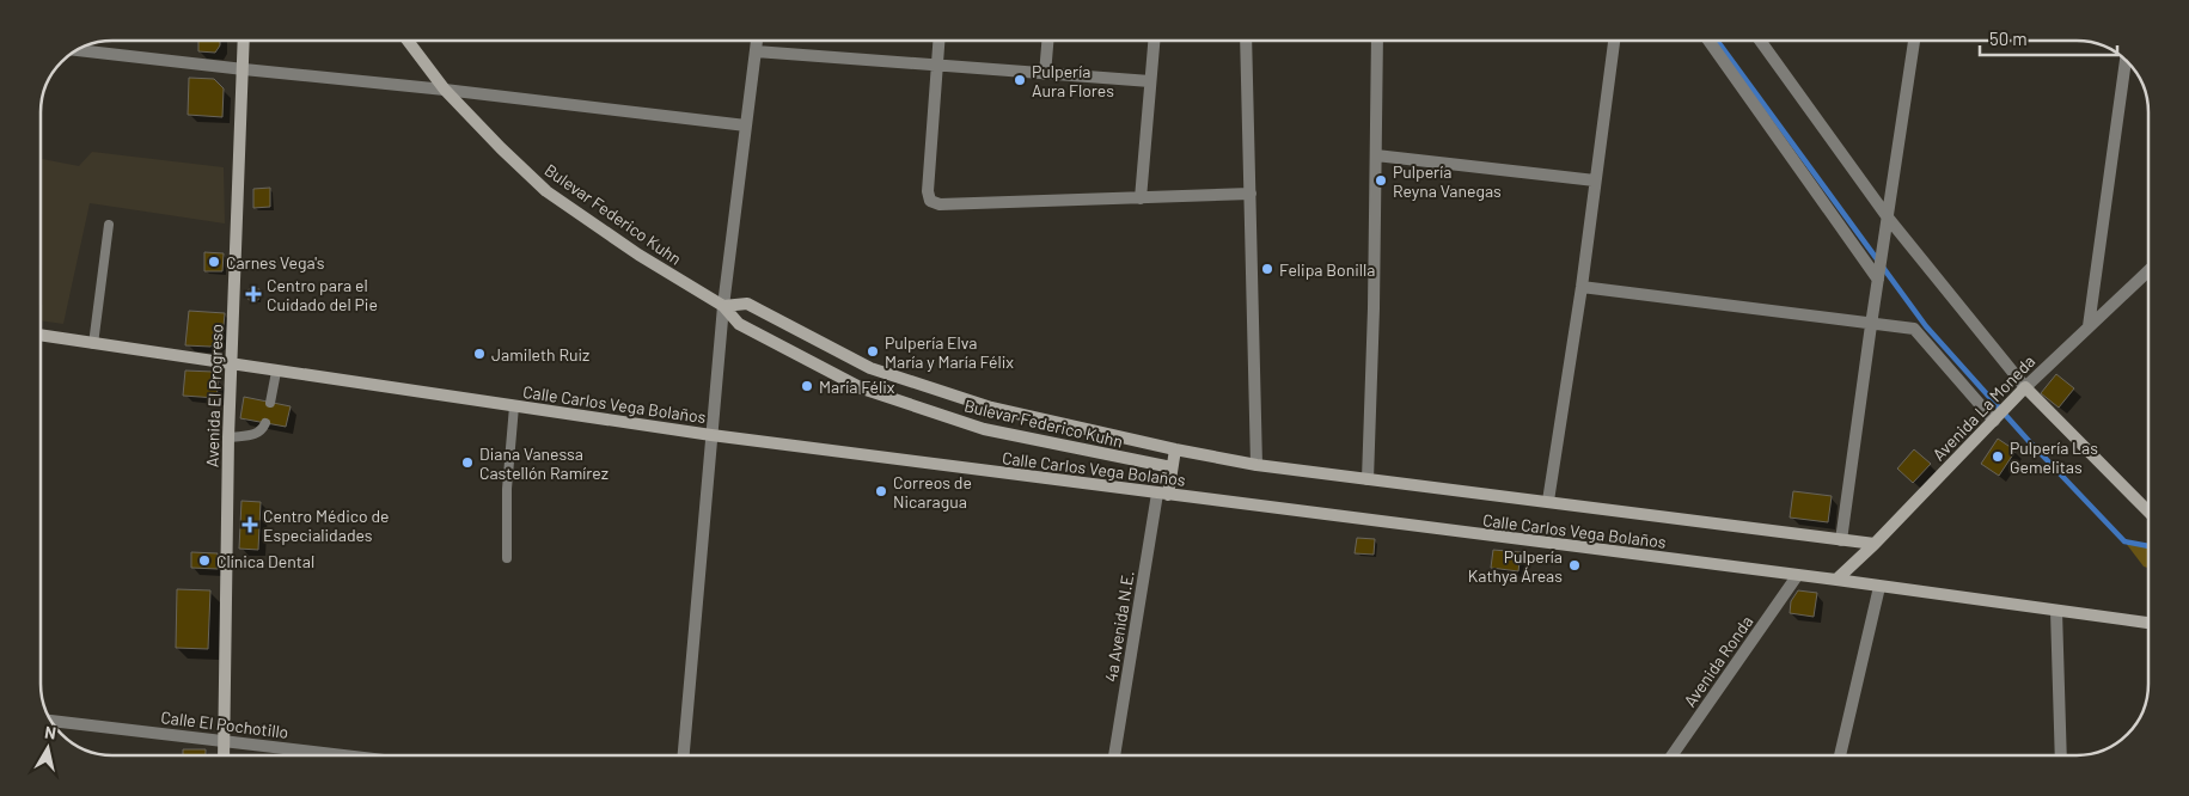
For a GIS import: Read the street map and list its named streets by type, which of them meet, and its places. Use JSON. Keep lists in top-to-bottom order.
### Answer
{
  "streets": {
    "street": [
      "Bulevar Federico Kuhn",
      "Avenida El Progreso",
      "Calle Carlos Vega Bolaños",
      "Avenida La Moneda",
      "4a Avenida N.E.",
      "Avenida Ronda",
      "Calle El Pochotillo"
    ]
  },
  "crossings": [
    ["Bulevar Federico Kuhn", "Calle Carlos Vega Bolaños"],
    ["Avenida El Progreso", "Calle Carlos Vega Bolaños"],
    ["Avenida El Progreso", "Calle El Pochotillo"],
    ["Calle Carlos Vega Bolaños", "Avenida La Moneda"],
    ["Calle Carlos Vega Bolaños", "4a Avenida N.E."],
    ["Calle Carlos Vega Bolaños", "Avenida Ronda"]
  ],
  "places": {
    "other": [
      "Pulpería Aura Flores",
      "Pulpería Reyna Vanegas",
      "Carnes Vega's",
      "Felipa Bonilla",
      "Pulpería Elva María y María Félix",
      "Jamileth Ruiz",
      "María Félix",
      "Pulpería Las Gemelitas",
      "Diana Vanessa Castellón Ramírez",
      "Correos de Nicaragua",
      "Clínica Dental",
      "Pulpería Kathya Áreas"
    ],
    "health": ["Centro para el Cuidado del Pie", "Centro Médico de Especialidades"]
  },
  "scale_bar": "50 m",
  "north": "top"
}
